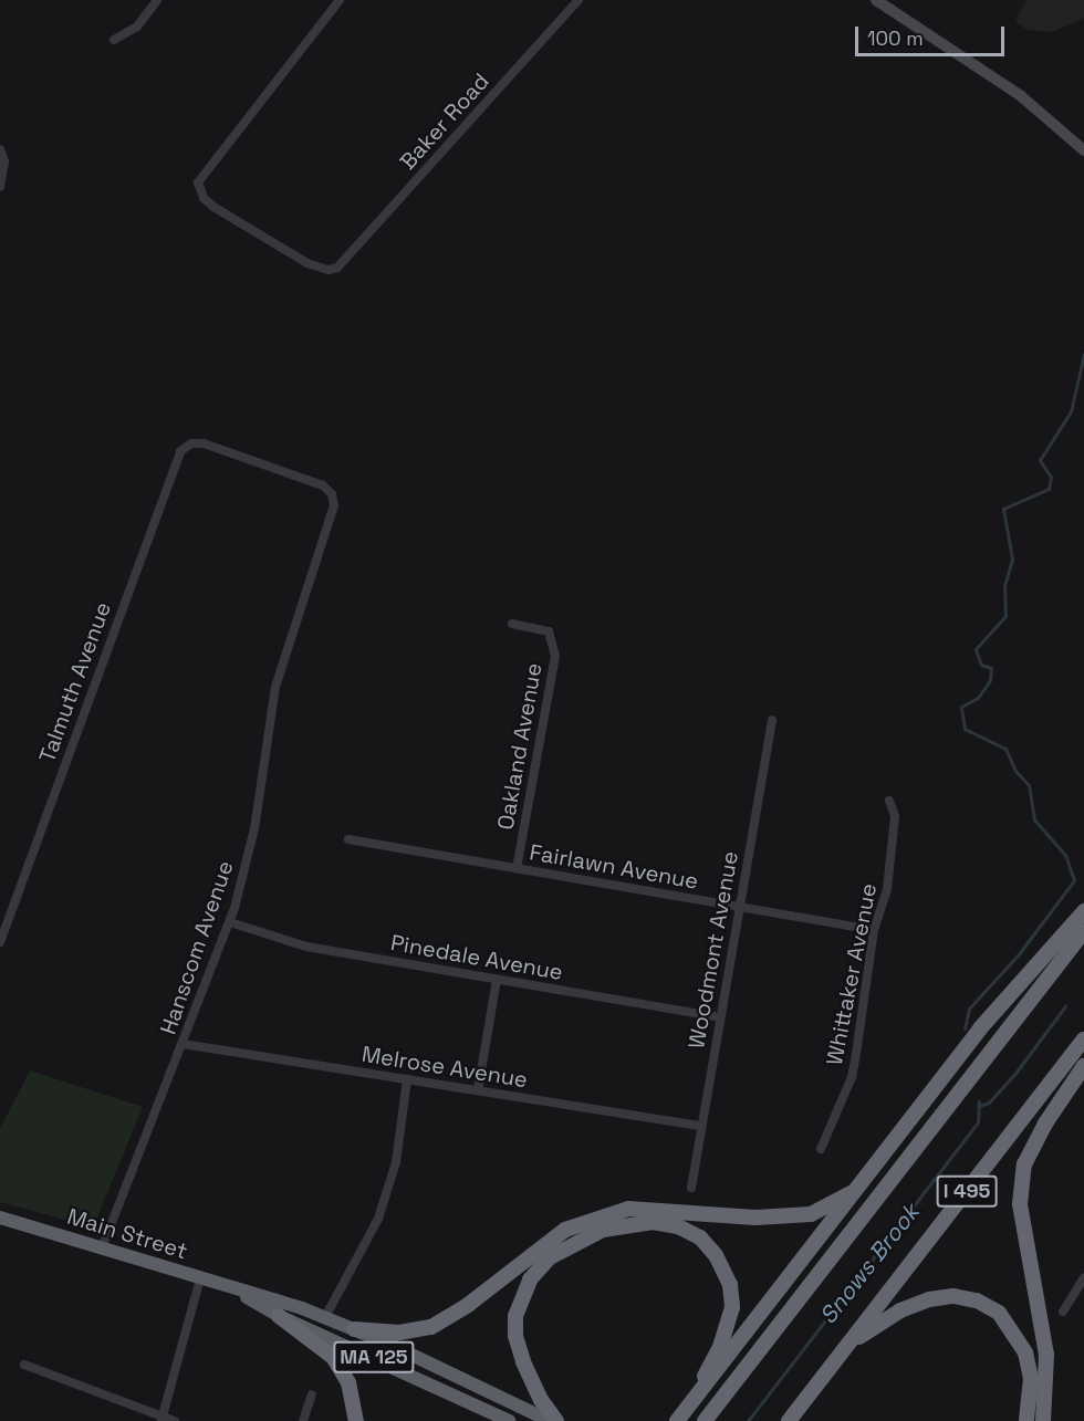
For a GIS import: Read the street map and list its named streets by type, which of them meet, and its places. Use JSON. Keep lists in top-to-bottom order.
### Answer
{
  "streets": {
    "highway": ["I 495", "Main Street", "MA 125"],
    "street": [
      "Baker Road",
      "Talmuth Avenue",
      "Oakland Avenue",
      "Fairlawn Avenue",
      "Hanscom Avenue",
      "Woodmont Avenue",
      "Pinedale Avenue",
      "Whittaker Avenue",
      "Melrose Avenue"
    ]
  },
  "crossings": [
    ["Talmuth Avenue", "Hanscom Avenue"],
    ["Oakland Avenue", "Fairlawn Avenue"],
    ["Fairlawn Avenue", "Woodmont Avenue"],
    ["Fairlawn Avenue", "Whittaker Avenue"],
    ["Hanscom Avenue", "Pinedale Avenue"],
    ["Hanscom Avenue", "Melrose Avenue"],
    ["Hanscom Avenue", "Main Street"],
    ["Woodmont Avenue", "Pinedale Avenue"],
    ["Woodmont Avenue", "Melrose Avenue"]
  ],
  "water": ["Snows Brook"],
  "scale_bar": "100 m"
}
